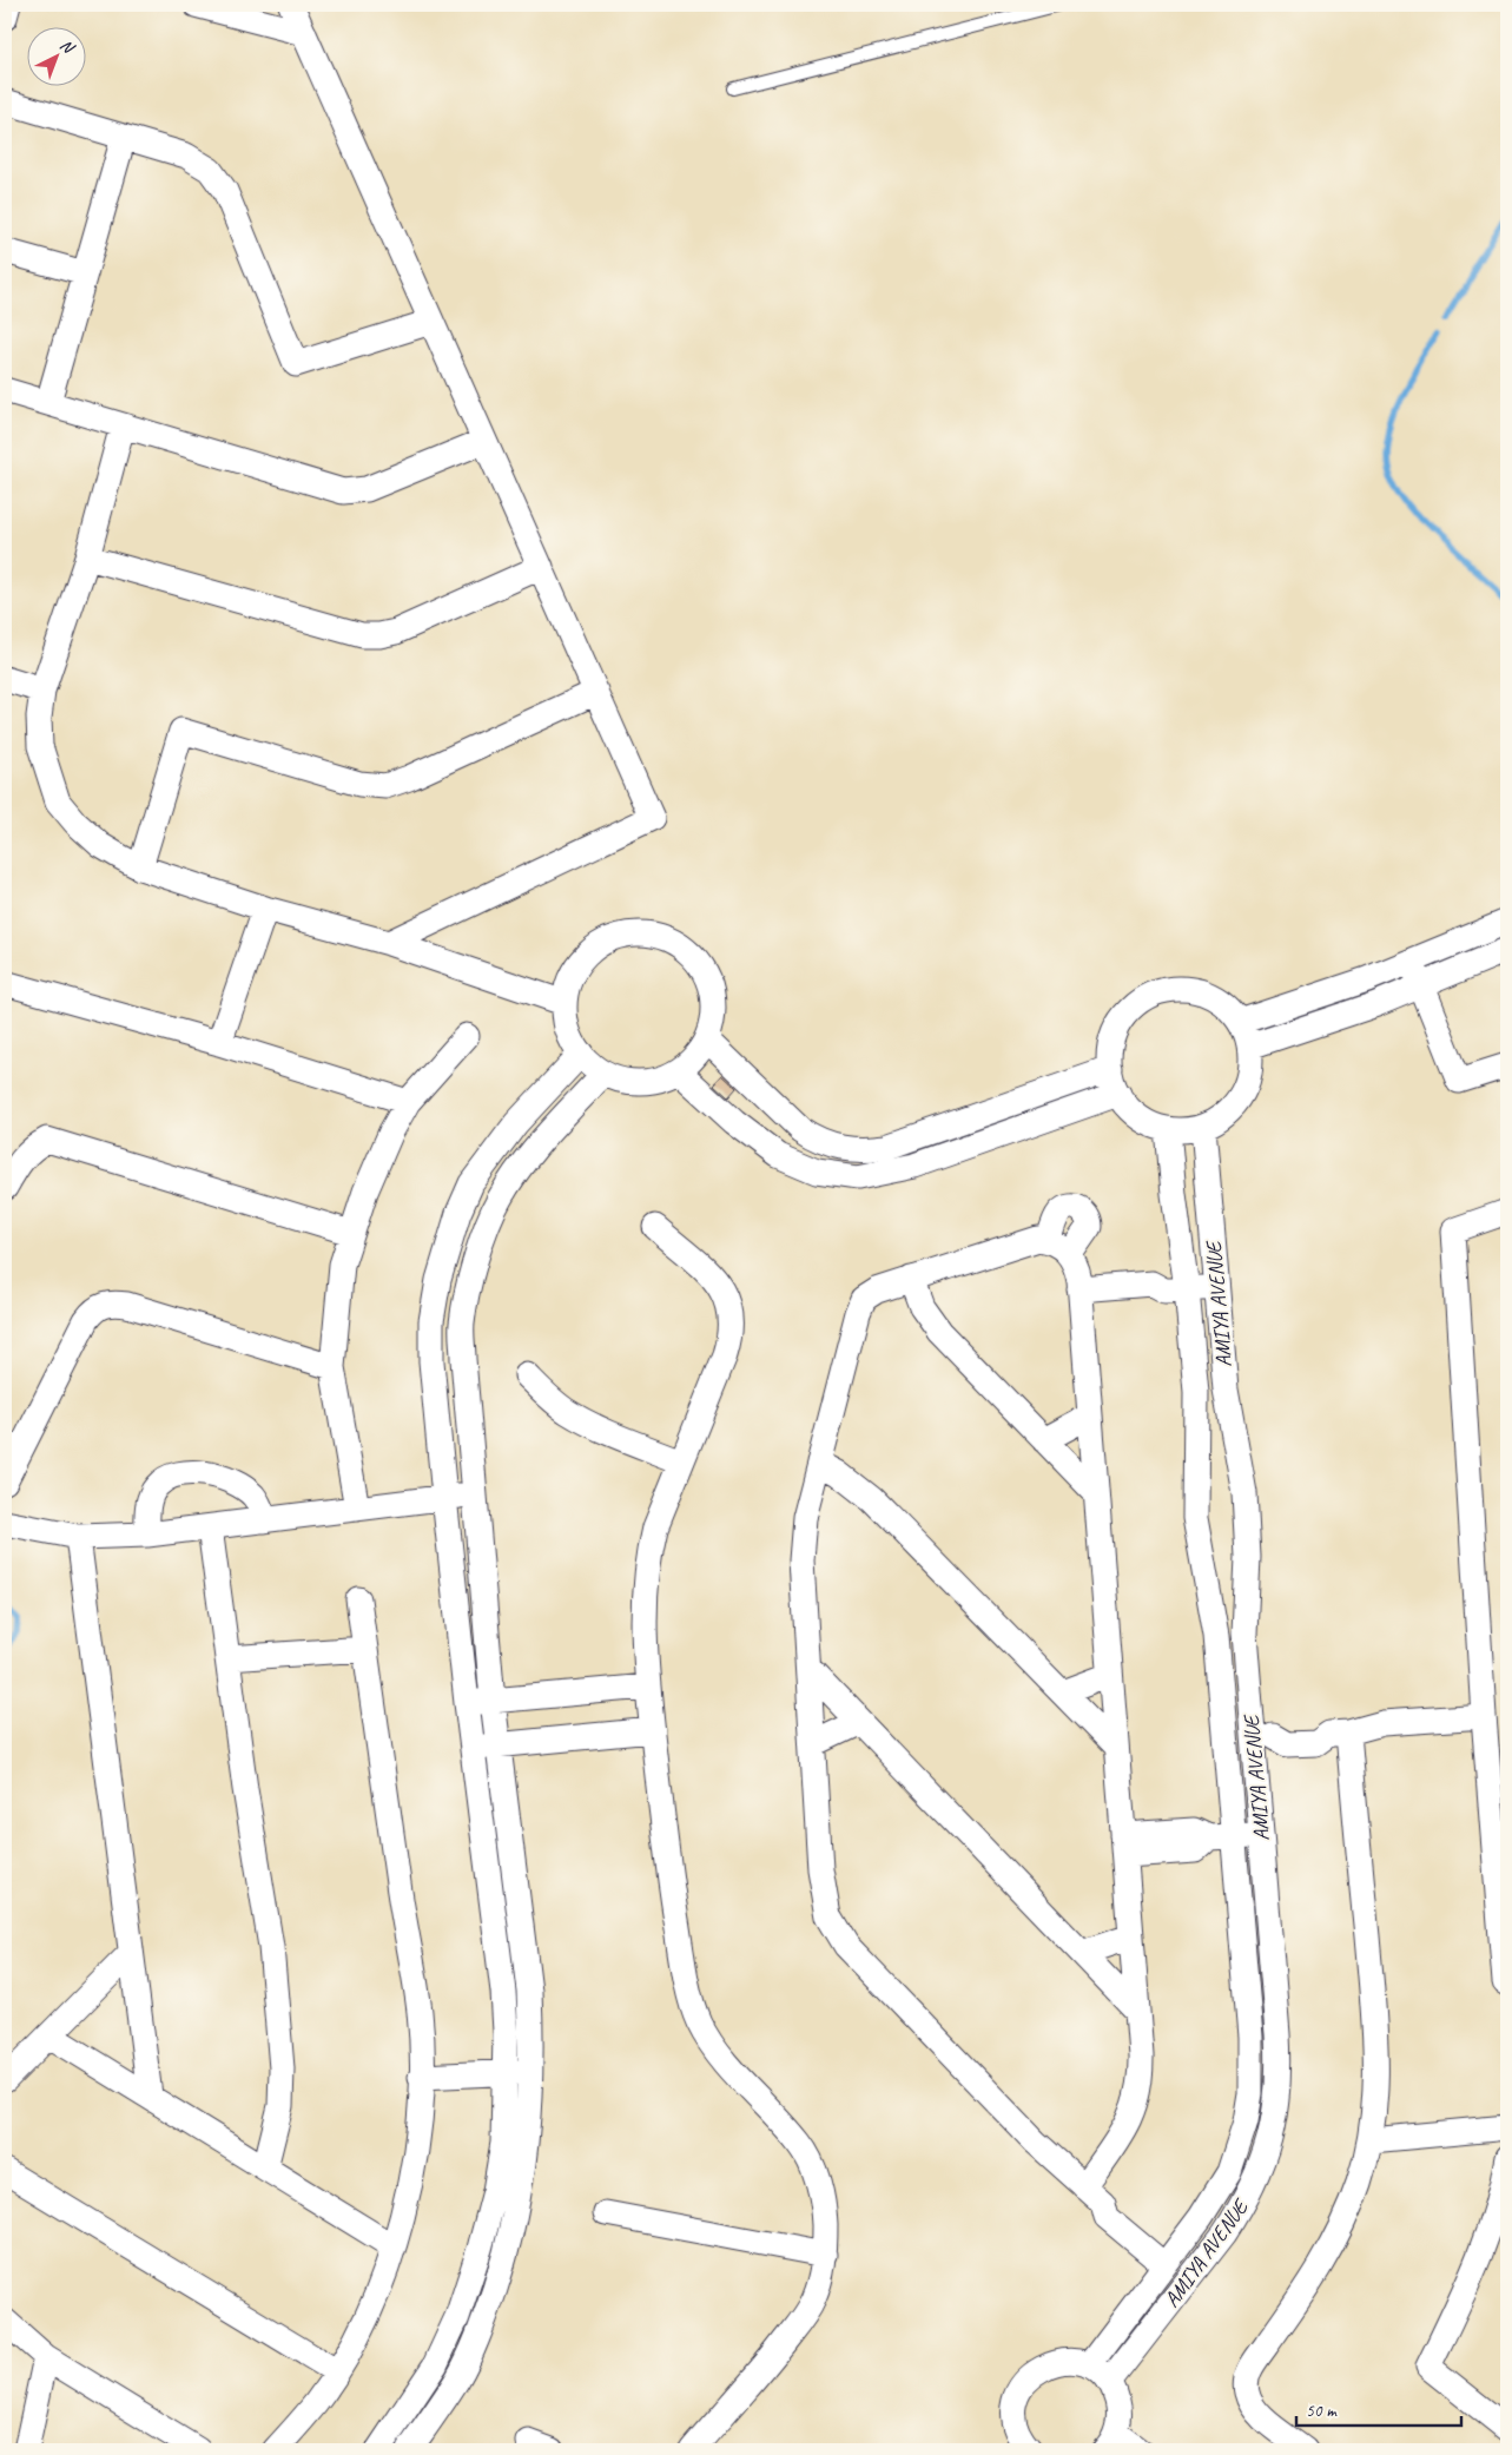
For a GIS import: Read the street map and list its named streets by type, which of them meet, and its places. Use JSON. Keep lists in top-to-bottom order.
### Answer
{
  "streets": {
    "street": ["AMIYA AVENUE"]
  },
  "scale_bar": "50 m",
  "north": "top right"
}
